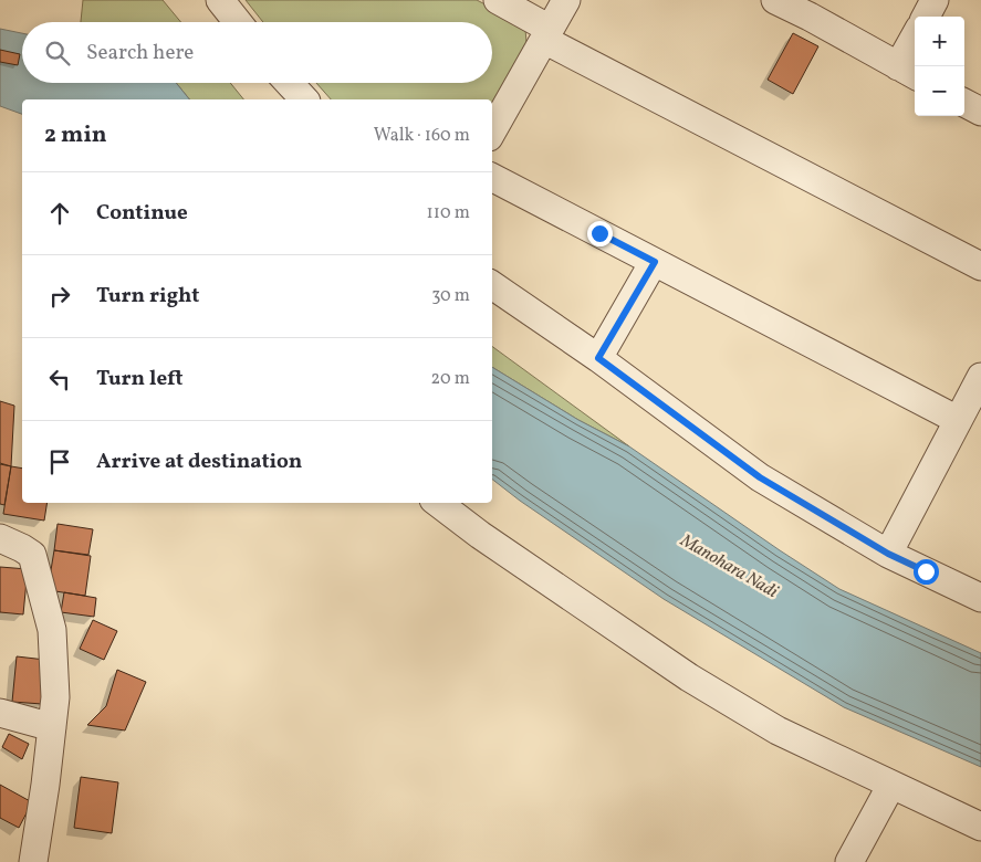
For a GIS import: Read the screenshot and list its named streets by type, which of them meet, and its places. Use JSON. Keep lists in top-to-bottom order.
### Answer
{
  "water": ["Manohara Nadi"],
  "page": {
    "map_buttons": ["+", "−"],
    "search": "Search here",
    "heading": ["2 min", "Walk · 160 m"],
    "list": [
      ["Continue", "110 m"],
      ["Turn right", "30 m"],
      ["Turn left", "20 m"],
      "Arrive at destination"
    ]
  }
}
